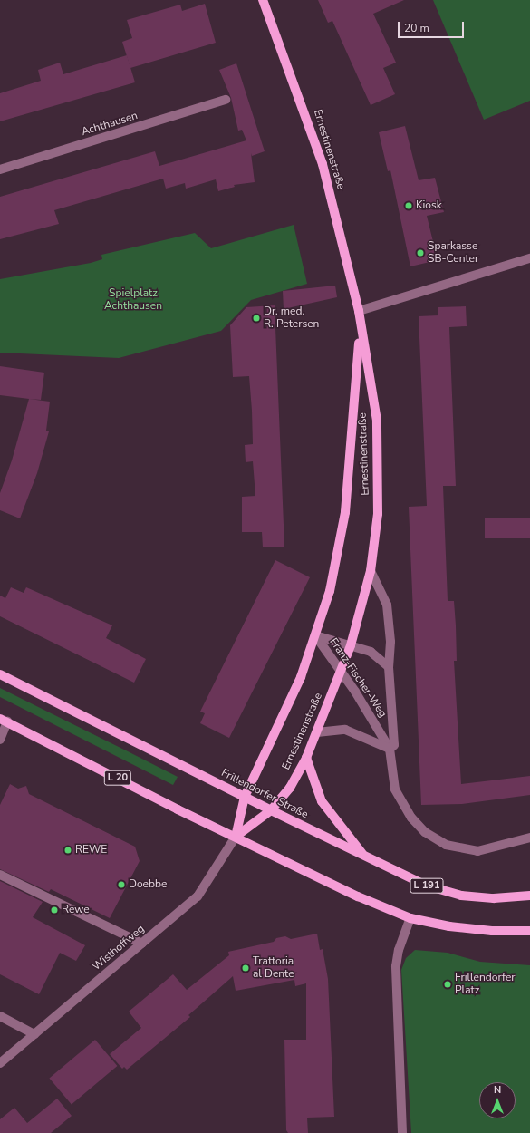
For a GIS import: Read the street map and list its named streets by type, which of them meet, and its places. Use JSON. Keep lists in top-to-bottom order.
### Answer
{
  "streets": {
    "main road": [
      "Ernestinenstraße",
      "L 20",
      "Frillendorfer Straße",
      "L 191"
    ],
    "street": ["Achthausen", "Franz-Fischer-Weg", "Wisthoffweg"]
  },
  "crossings": [
    ["Ernestinenstraße", "Franz-Fischer-Weg"],
    ["Ernestinenstraße", "L 20"],
    ["Ernestinenstraße", "Frillendorfer Straße"],
    ["Ernestinenstraße", "L 191"],
    ["Ernestinenstraße", "Wisthoffweg"],
    ["L 20", "Wisthoffweg"],
    ["Frillendorfer Straße", "L 191"]
  ],
  "parks": ["Spielplatz Achthausen"],
  "places": [
    "Kiosk",
    "Sparkasse SB-Center",
    "Dr. med. R. Petersen",
    "REWE",
    "Doebbe",
    "Rewe",
    "Trattoria al Dente",
    "Frillendorfer Platz"
  ],
  "scale_bar": "20 m",
  "north": "top"
}
